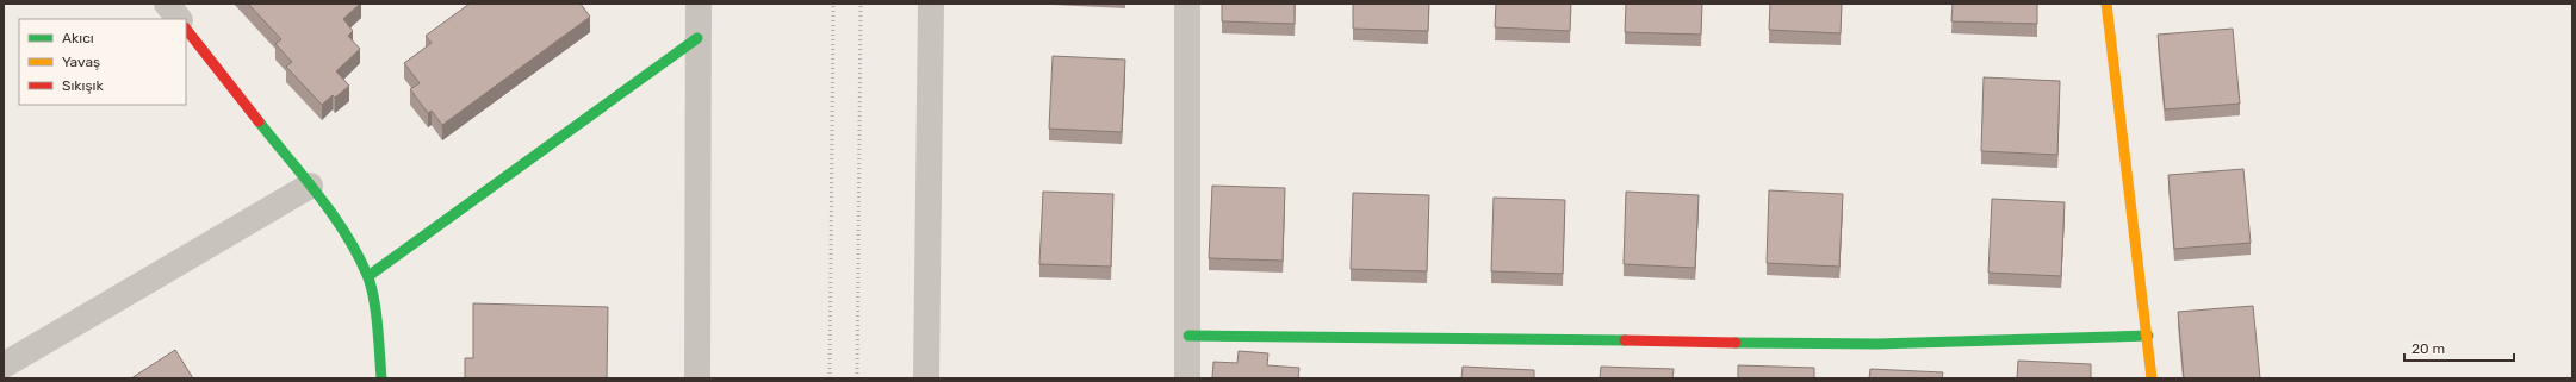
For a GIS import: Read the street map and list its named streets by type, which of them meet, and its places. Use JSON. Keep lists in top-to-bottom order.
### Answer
{
  "legend": ["Akıcı", "Yavaş", "Sıkışık"],
  "scale_bar": "20 m"
}
